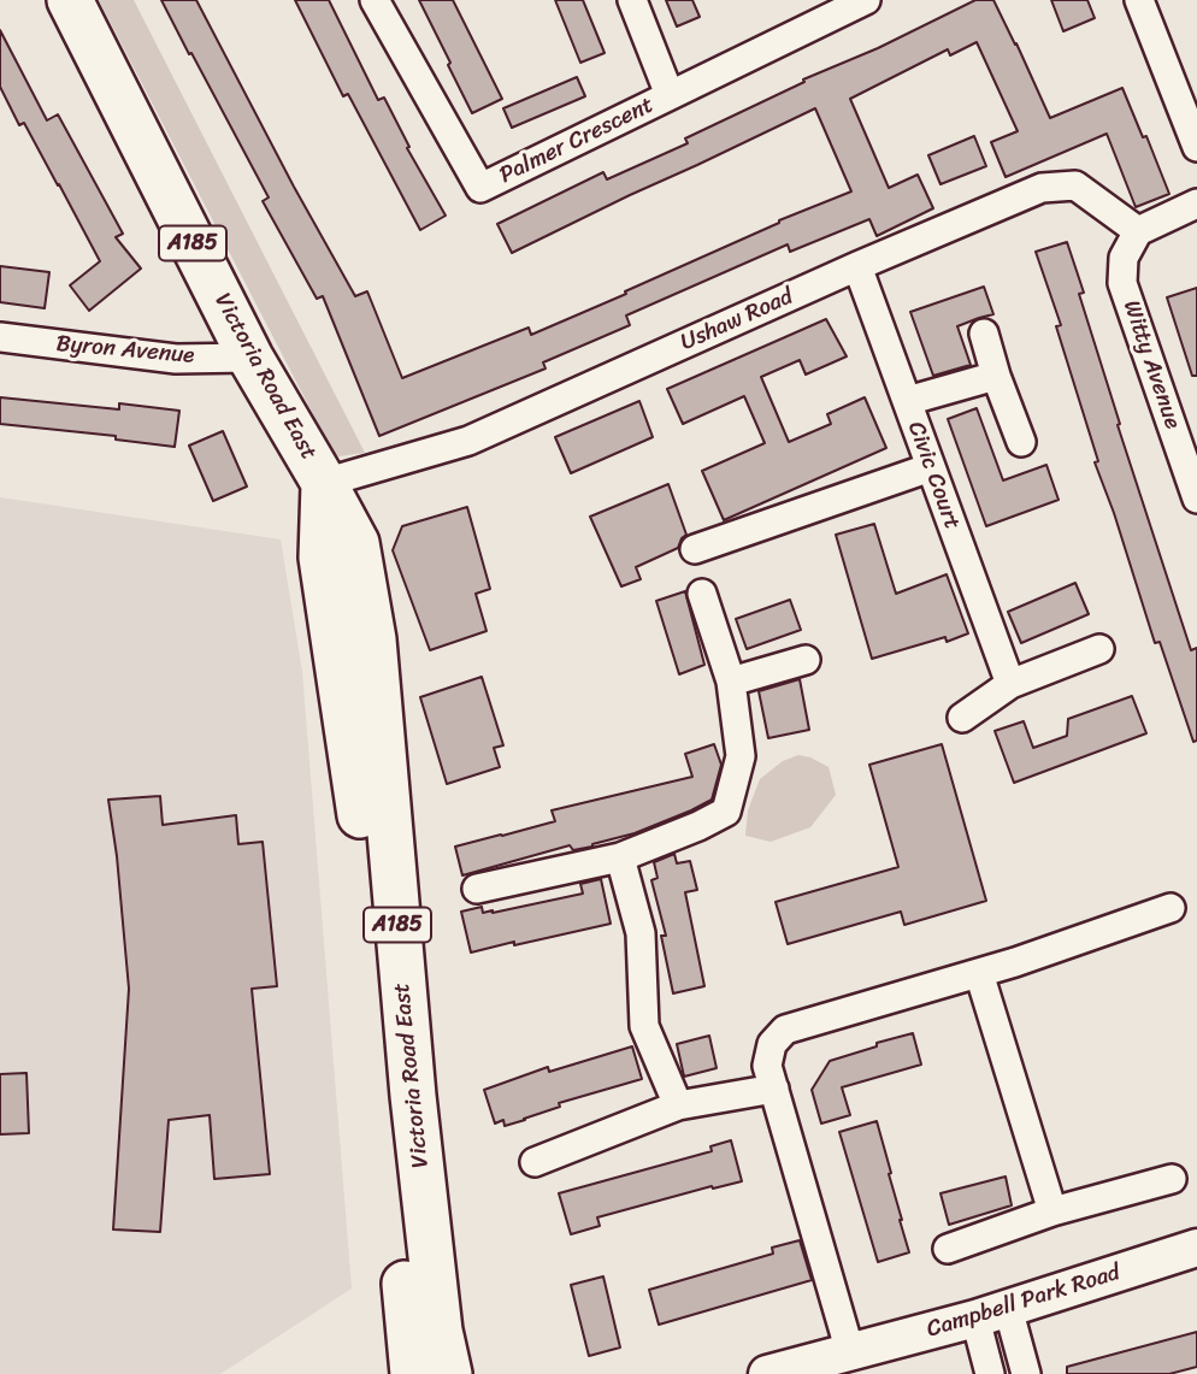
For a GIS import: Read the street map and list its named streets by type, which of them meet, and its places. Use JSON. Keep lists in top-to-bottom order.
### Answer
{
  "streets": {
    "main road": ["A185", "Victoria Road East"],
    "street": [
      "Palmer Crescent",
      "Ushaw Road",
      "Byron Avenue",
      "Witty Avenue",
      "Civic Court",
      "Campbell Park Road"
    ]
  },
  "crossings": [
    ["Ushaw Road", "Witty Avenue"],
    ["Ushaw Road", "Victoria Road East"],
    ["Ushaw Road", "Civic Court"],
    ["Byron Avenue", "Victoria Road East"]
  ]
}
